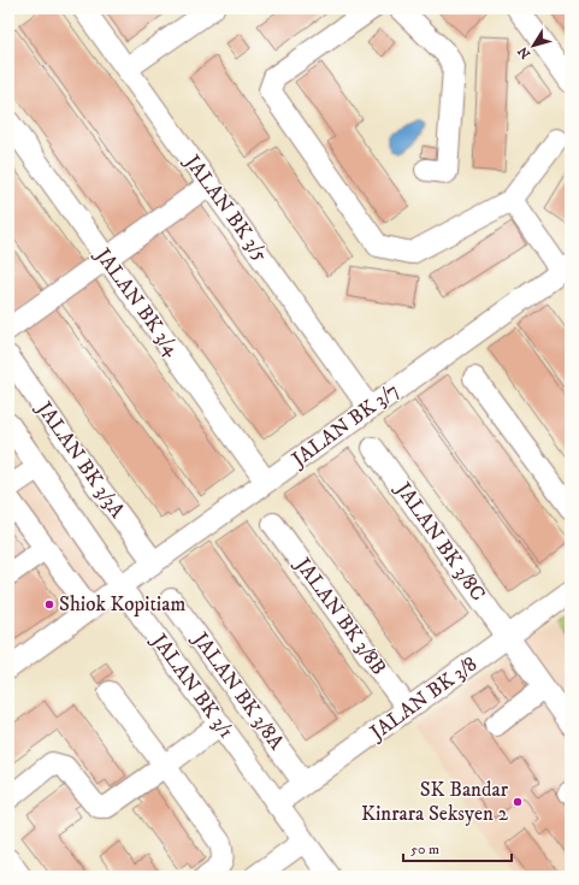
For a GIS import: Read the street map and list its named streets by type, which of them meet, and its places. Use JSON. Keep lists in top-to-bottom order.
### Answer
{
  "streets": {
    "street": [
      "JALAN BK 3/5",
      "JALAN BK 3/4",
      "JALAN BK 3/7",
      "JALAN BK 3/3A",
      "JALAN BK 3/8C",
      "JALAN BK 3/8B",
      "JALAN BK 3/1",
      "JALAN BK 3/8A",
      "JALAN BK 3/8"
    ]
  },
  "crossings": [
    ["JALAN BK 3/5", "JALAN BK 3/7"],
    ["JALAN BK 3/4", "JALAN BK 3/7"],
    ["JALAN BK 3/7", "JALAN BK 3/3A"],
    ["JALAN BK 3/7", "JALAN BK 3/1"],
    ["JALAN BK 3/8C", "JALAN BK 3/8"],
    ["JALAN BK 3/8B", "JALAN BK 3/8"],
    ["JALAN BK 3/1", "JALAN BK 3/8"],
    ["JALAN BK 3/8A", "JALAN BK 3/8"]
  ],
  "places": ["Shiok Kopitiam", "SK Bandar Kinrara Seksyen 2"],
  "scale_bar": "50 m",
  "north": "bottom left"
}
